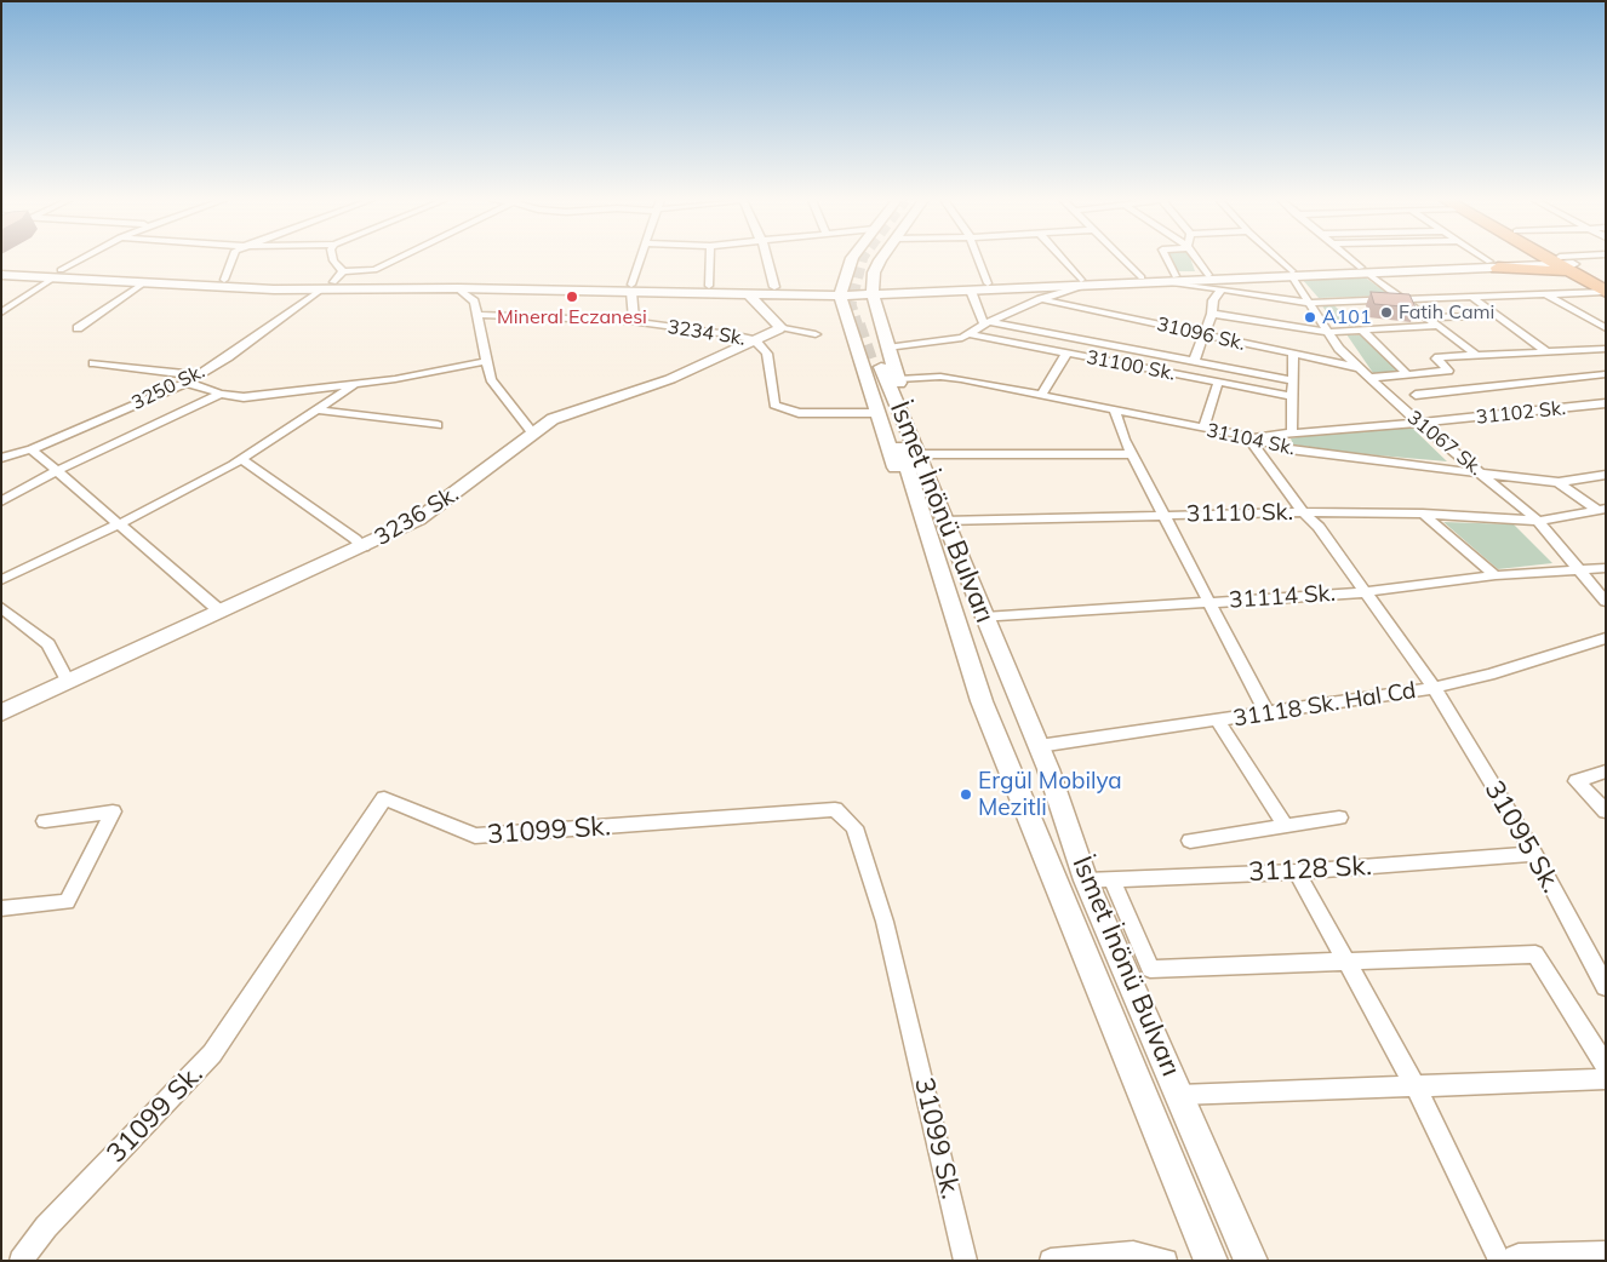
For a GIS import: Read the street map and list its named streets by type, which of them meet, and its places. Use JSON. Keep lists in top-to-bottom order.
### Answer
{
  "streets": {
    "main road": ["İsmet İnönü Bulvarı", "3236 Sk."],
    "street": [
      "3234 Sk.",
      "31096 Sk.",
      "31100 Sk.",
      "3250 Sk.",
      "31102 Sk.",
      "31104 Sk.",
      "31067 Sk.",
      "31110 Sk.",
      "31114 Sk.",
      "31118 Sk. Hal Cd",
      "31099 Sk.",
      "31095 Sk.",
      "31128 Sk."
    ]
  },
  "crossings": [
    ["3234 Sk.", "3236 Sk."],
    ["31096 Sk.", "31067 Sk."],
    ["31102 Sk.", "31104 Sk."],
    ["31102 Sk.", "31067 Sk."],
    ["31102 Sk.", "31095 Sk."],
    ["31104 Sk.", "31067 Sk."],
    ["31104 Sk.", "İsmet İnönü Bulvarı"],
    ["31104 Sk.", "31095 Sk."],
    ["31067 Sk.", "31110 Sk."],
    ["31067 Sk.", "31114 Sk."],
    ["İsmet İnönü Bulvarı", "31110 Sk."],
    ["İsmet İnönü Bulvarı", "31114 Sk."],
    ["İsmet İnönü Bulvarı", "31118 Sk. Hal Cd"],
    ["İsmet İnönü Bulvarı", "31128 Sk."],
    ["31110 Sk.", "31095 Sk."],
    ["31114 Sk.", "31095 Sk."],
    ["31118 Sk. Hal Cd", "31095 Sk."],
    ["31095 Sk.", "31128 Sk."]
  ],
  "places": [
    "Mineral Eczanesi",
    "Fatih Cami",
    "A101",
    "Ergül Mobilya Mezitli"
  ]
}
